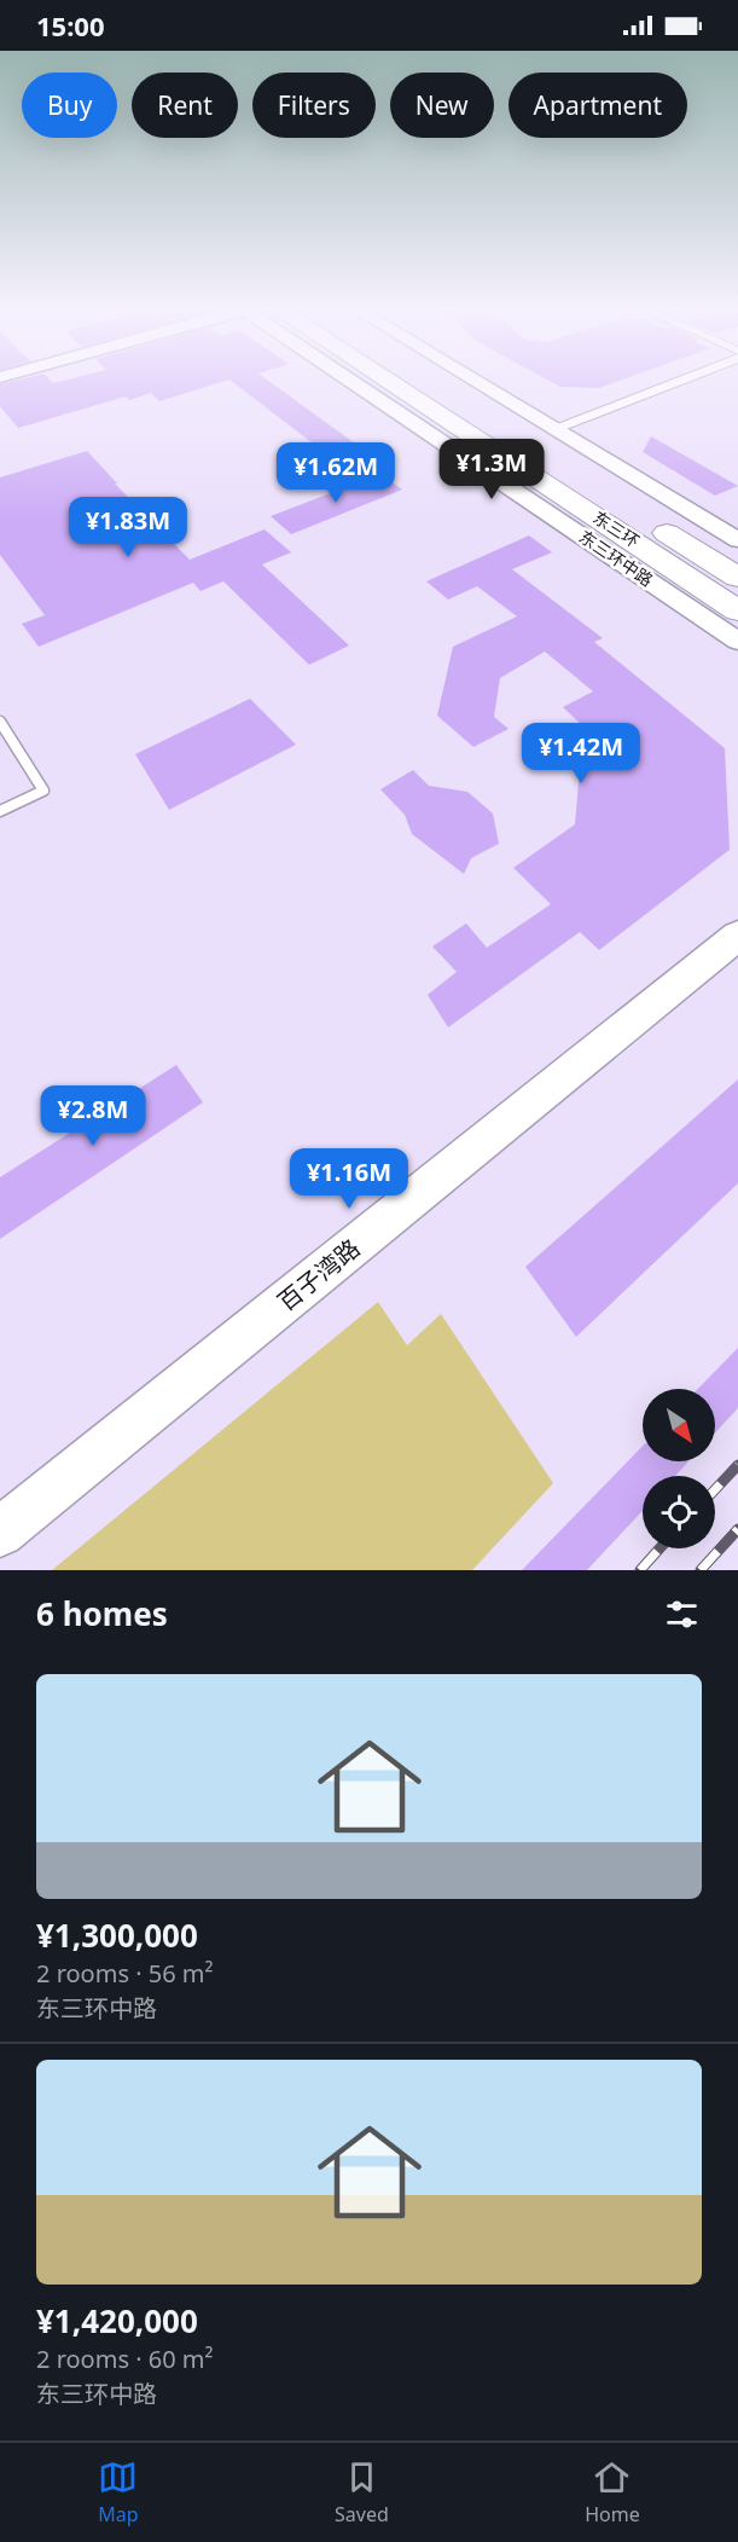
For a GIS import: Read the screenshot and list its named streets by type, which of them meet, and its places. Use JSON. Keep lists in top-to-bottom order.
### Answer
{
  "streets": {
    "highway": ["东三环"],
    "street": ["东三环中路", "百子湾路"]
  },
  "north": "bottom right",
  "page": {
    "status": "15:00",
    "chip": [
      "Buy",
      "Rent",
      "Filters",
      "New",
      "Apartment"
    ],
    "price": [
      "¥1.3M",
      "¥1.62M",
      "¥1.83M",
      "¥1.42M",
      "¥2.8M",
      "¥1.16M"
    ],
    "heading": "6 homes",
    "list": [
      {
        "name": "¥1,300,000",
        "note": "2 rooms · 56 m² · 东三环中路"
      },
      {
        "name": "¥1,420,000",
        "note": "2 rooms · 60 m² · 东三环中路"
      }
    ],
    "tabs": ["Map", "Saved", "Home"]
  }
}
